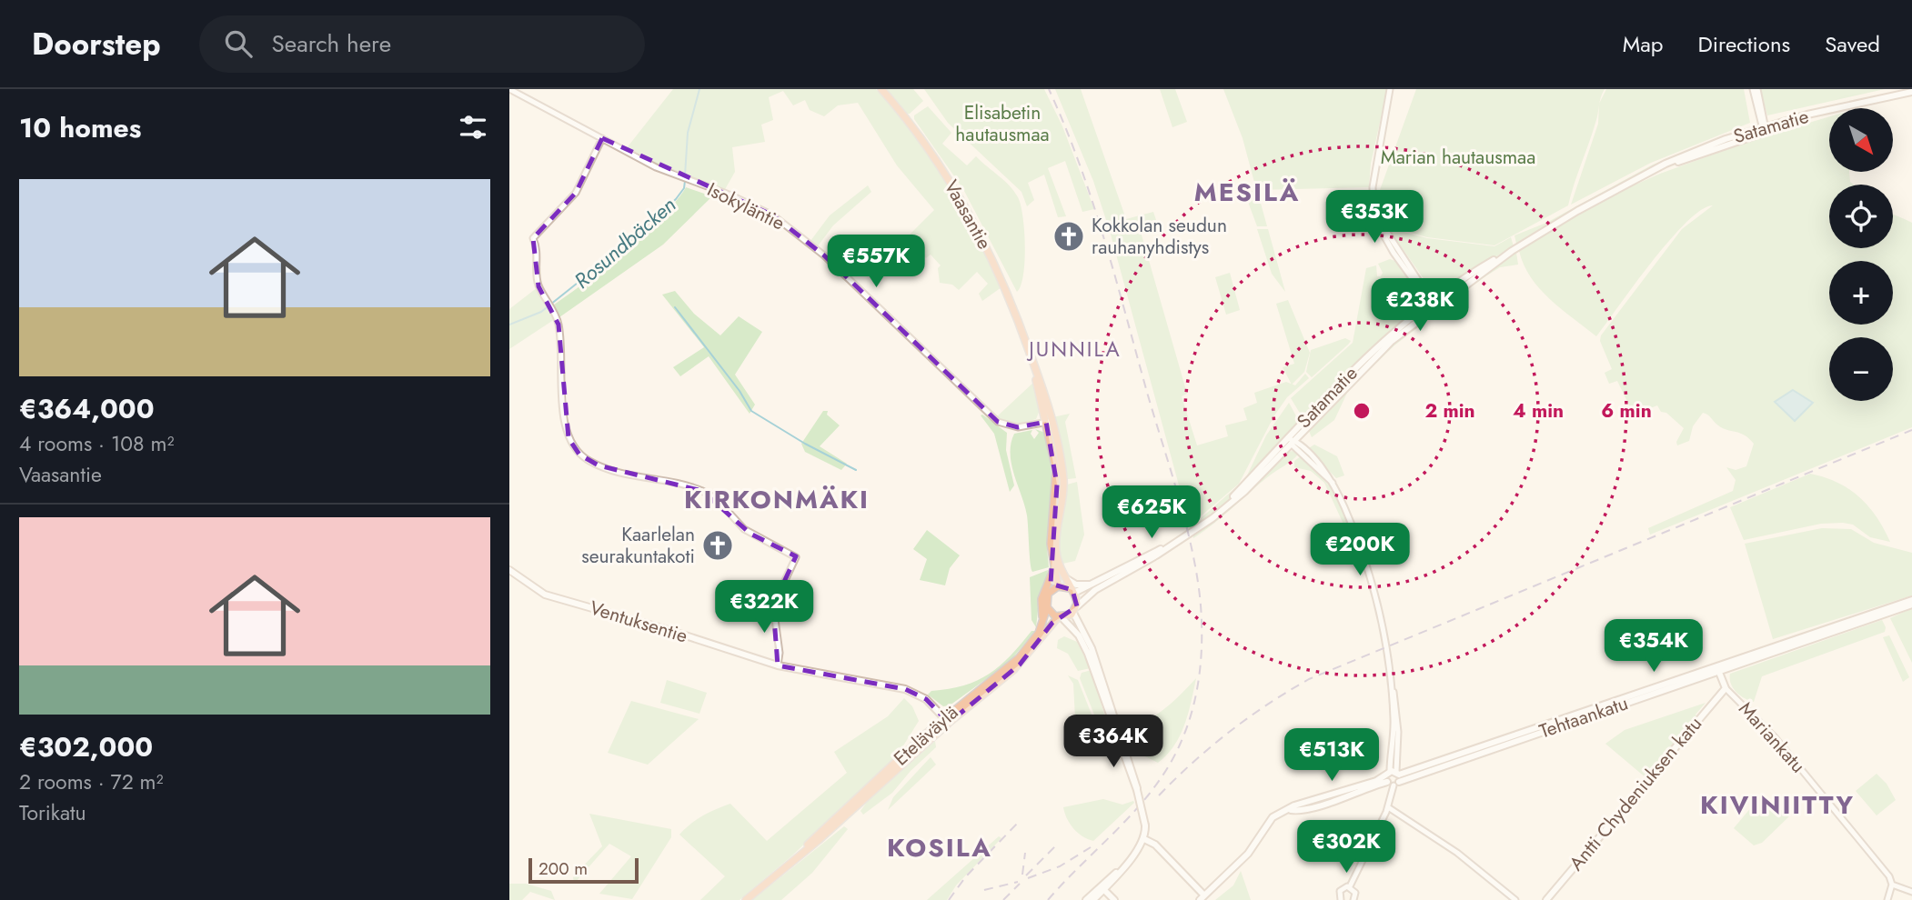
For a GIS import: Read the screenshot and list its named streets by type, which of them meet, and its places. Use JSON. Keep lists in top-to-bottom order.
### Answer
{
  "streets": {
    "highway": ["Vaasantie", "Eteläväylä"],
    "main road": [
      "Satamatie",
      "Ventuksentie",
      "Tehtaankatu",
      "Mariankatu",
      "Antti Chydeniuksen katu"
    ],
    "street": ["Isokyläntie"]
  },
  "crossings": [
    ["Satamatie", "Vaasantie"],
    ["Satamatie", "Eteläväylä"],
    ["Isokyläntie", "Vaasantie"],
    ["Vaasantie", "Eteläväylä"],
    ["Ventuksentie", "Eteläväylä"],
    ["Tehtaankatu", "Mariankatu"],
    ["Mariankatu", "Antti Chydeniuksen katu"]
  ],
  "districts": [
    "MESILÄ",
    "JUNNILA",
    "KIRKONMÄKI",
    "KIVINIITTY",
    "KOSILA"
  ],
  "water": ["Rosundbäcken"],
  "parks": ["Elisabetin hautausmaa", "Marian hautausmaa"],
  "places": {
    "church": ["Kokkolan seudun rauhanyhdistys", "Kaarlelan seurakuntakoti"]
  },
  "scale_bar": "200 m",
  "north": "bottom right",
  "page": {
    "header": "Doorstep",
    "search": "Search here",
    "nav": ["Map", "Directions", "Saved"],
    "heading": "10 homes",
    "map_buttons": ["+", "−"],
    "list": [
      {
        "name": "€364,000",
        "note": "4 rooms · 108 m² · Vaasantie"
      },
      {
        "name": "€302,000",
        "note": "2 rooms · 72 m² · Torikatu"
      }
    ],
    "price": [
      "€353K",
      "€557K",
      "€238K",
      "€625K",
      "€200K",
      "€322K",
      "€354K",
      "€364K",
      "€513K",
      "€302K"
    ],
    "scale": "200 m"
  },
  "rings": ["2 min", "4 min", "6 min"]
}
